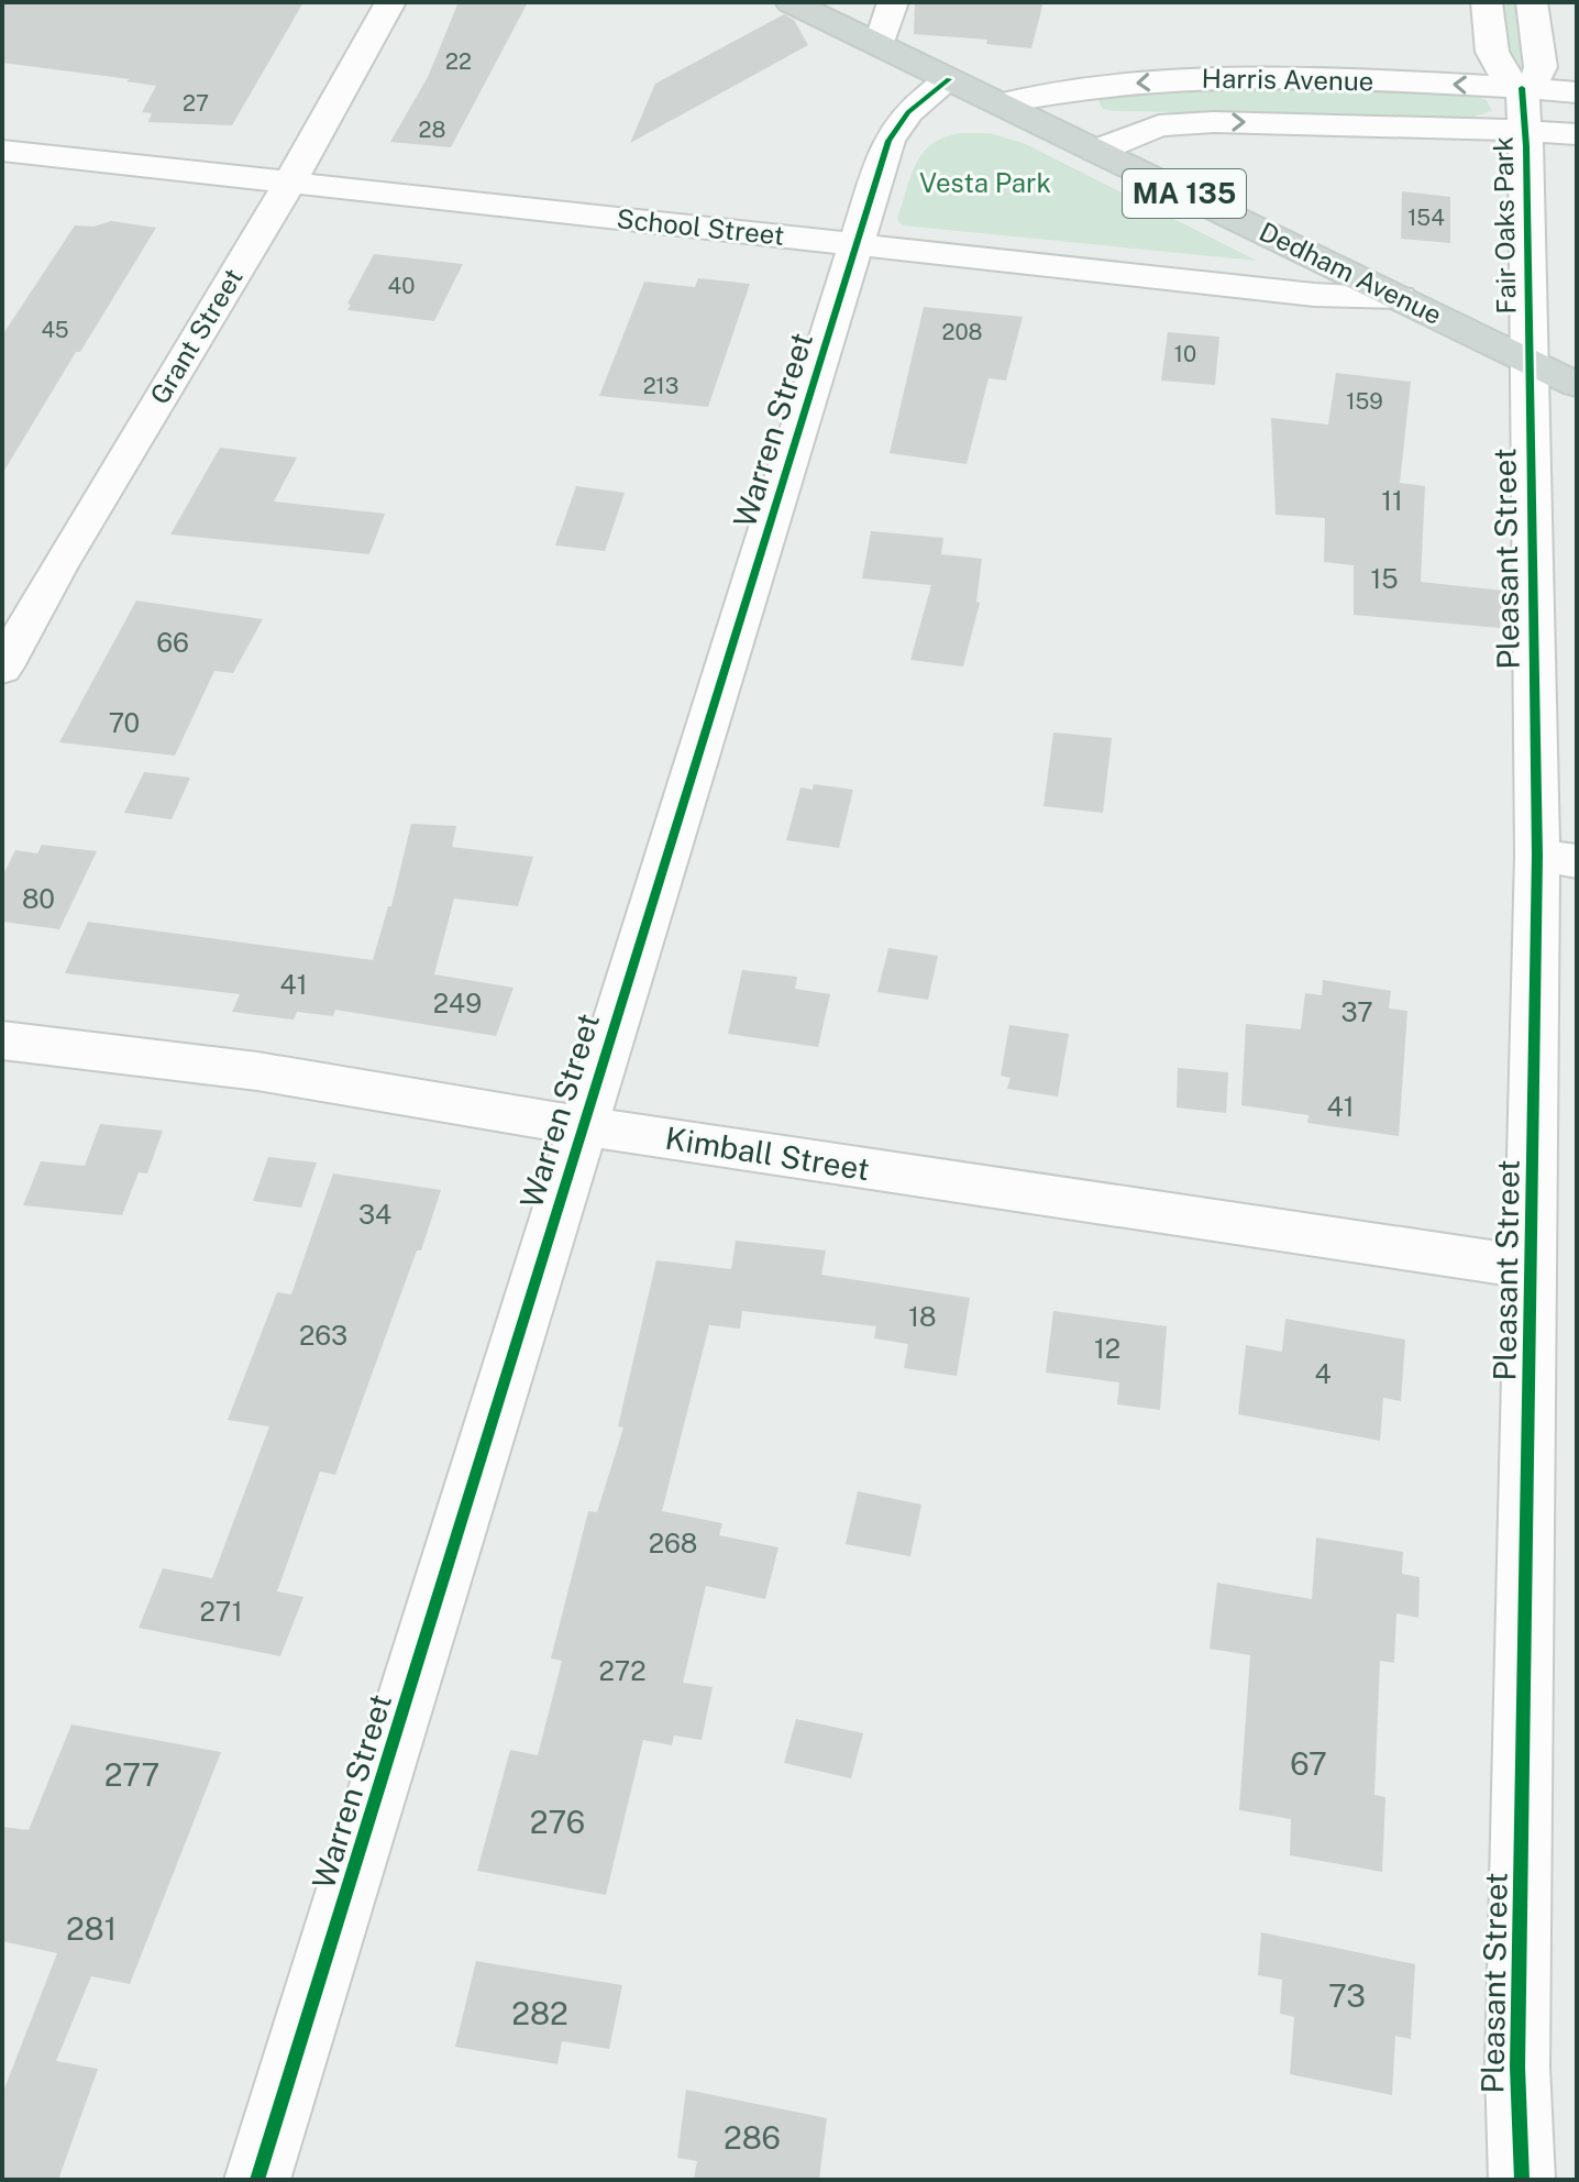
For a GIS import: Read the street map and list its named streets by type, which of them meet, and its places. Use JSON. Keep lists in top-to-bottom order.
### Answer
{
  "streets": {
    "main road": ["MA 135", "Dedham Avenue"],
    "street": [
      "Harris Avenue",
      "Fair Oaks Park",
      "School Street",
      "Grant Street",
      "Warren Street",
      "Pleasant Street",
      "Kimball Street"
    ]
  },
  "crossings": [
    ["Harris Avenue", "Fair Oaks Park"],
    ["Harris Avenue", "Dedham Avenue"],
    ["Fair Oaks Park", "Dedham Avenue"],
    ["Fair Oaks Park", "Pleasant Street"],
    ["School Street", "Dedham Avenue"],
    ["School Street", "Grant Street"],
    ["School Street", "Warren Street"],
    ["Dedham Avenue", "Warren Street"],
    ["Dedham Avenue", "Pleasant Street"],
    ["Warren Street", "Kimball Street"],
    ["Pleasant Street", "Kimball Street"]
  ],
  "parks": ["Vesta Park"],
  "house_numbers": [
    "22",
    "27",
    "28",
    "154",
    "40",
    "45",
    "208",
    "10",
    "213",
    "159",
    "11",
    "15",
    "66",
    "70",
    "80",
    "41",
    "249",
    "37",
    "41",
    "34",
    "18",
    "263",
    "12",
    "4",
    "268",
    "271",
    "272",
    "67",
    "277",
    "276",
    "281",
    "73",
    "282",
    "286"
  ]
}
